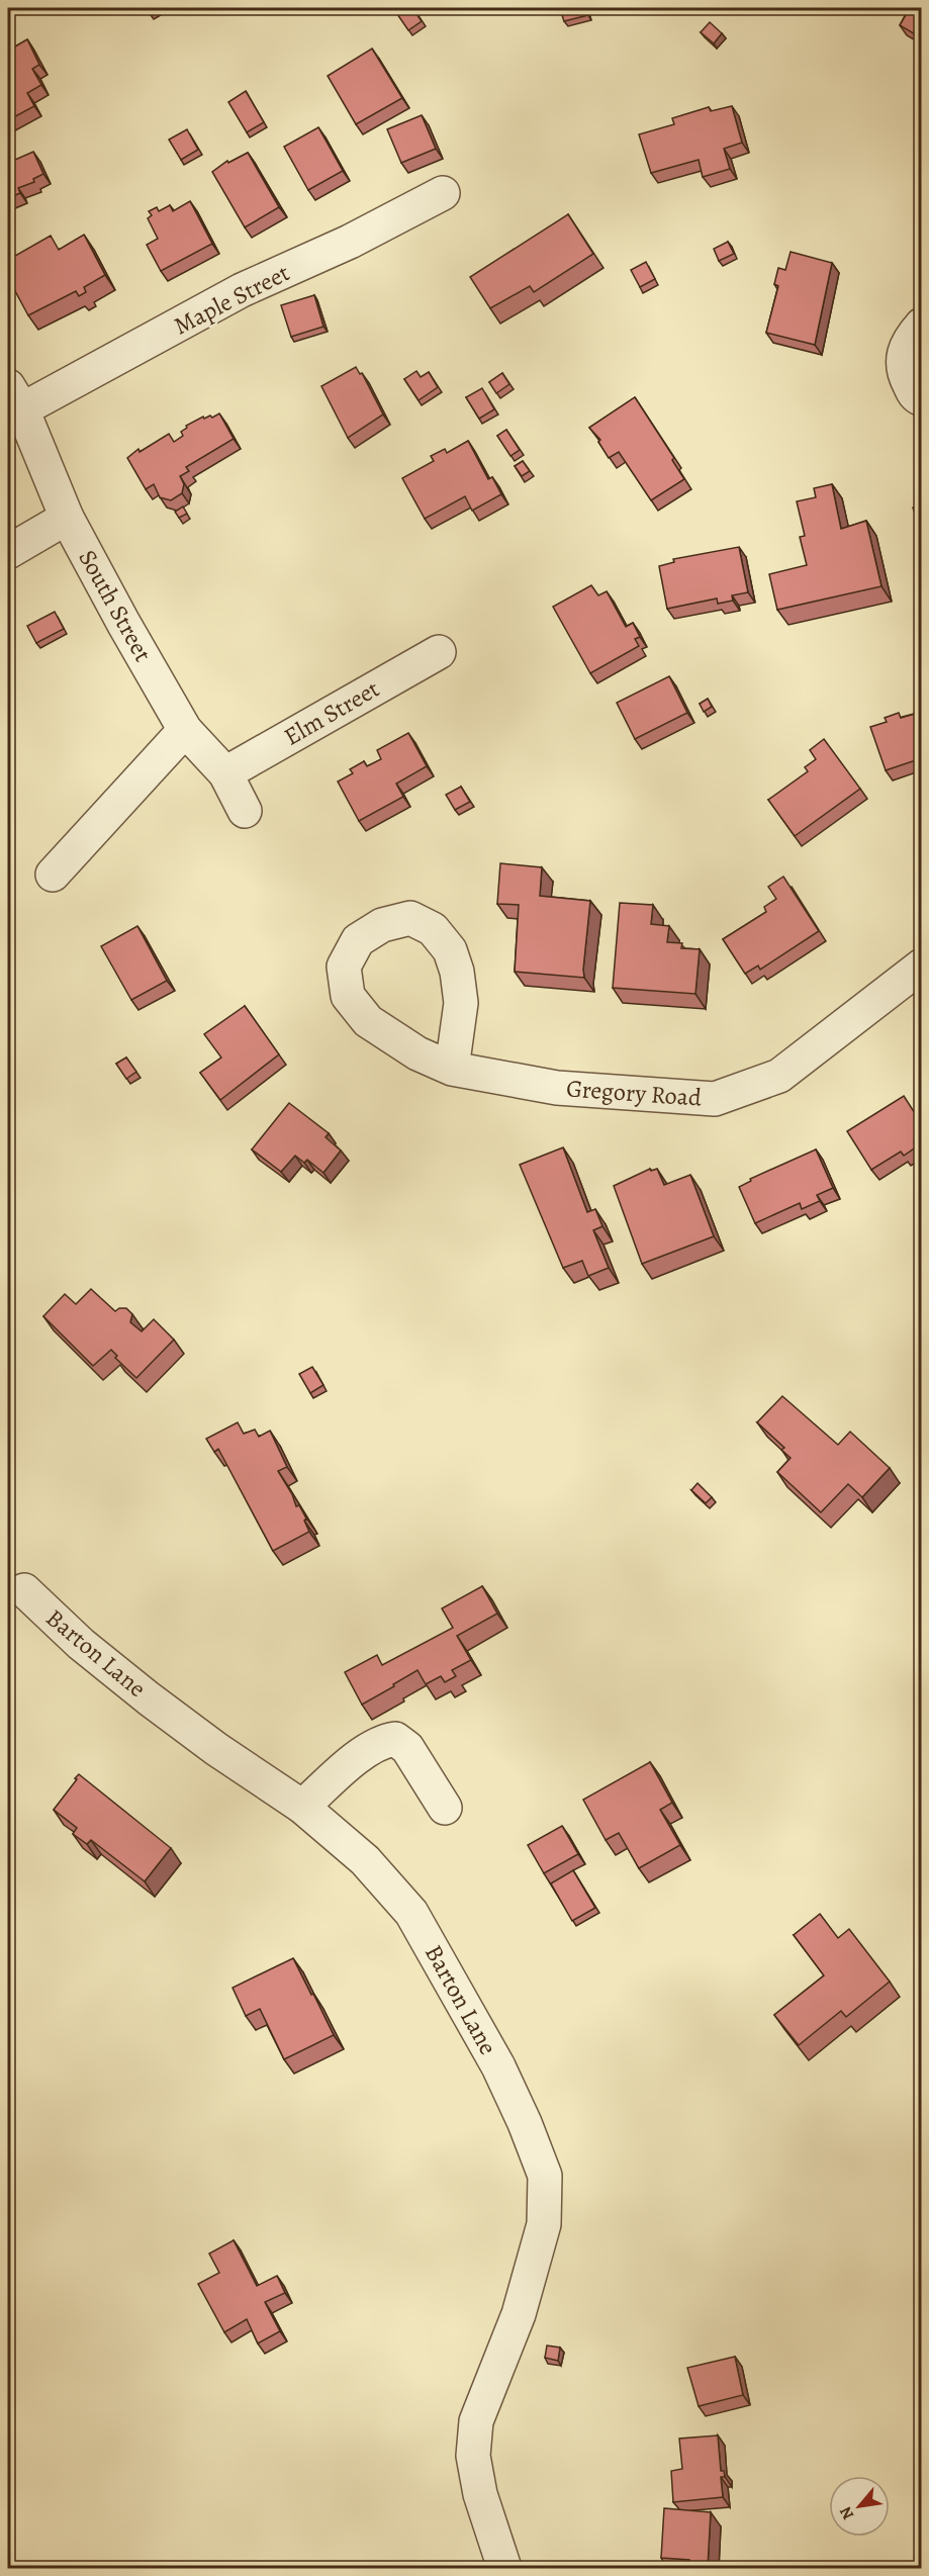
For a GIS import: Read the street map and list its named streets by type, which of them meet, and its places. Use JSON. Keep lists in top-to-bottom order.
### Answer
{
  "streets": {
    "street": [
      "Maple Street",
      "South Street",
      "Elm Street",
      "Gregory Road",
      "Barton Lane"
    ]
  },
  "crossings": [
    ["Maple Street", "South Street"],
    ["South Street", "Elm Street"]
  ],
  "north": "bottom left"
}
